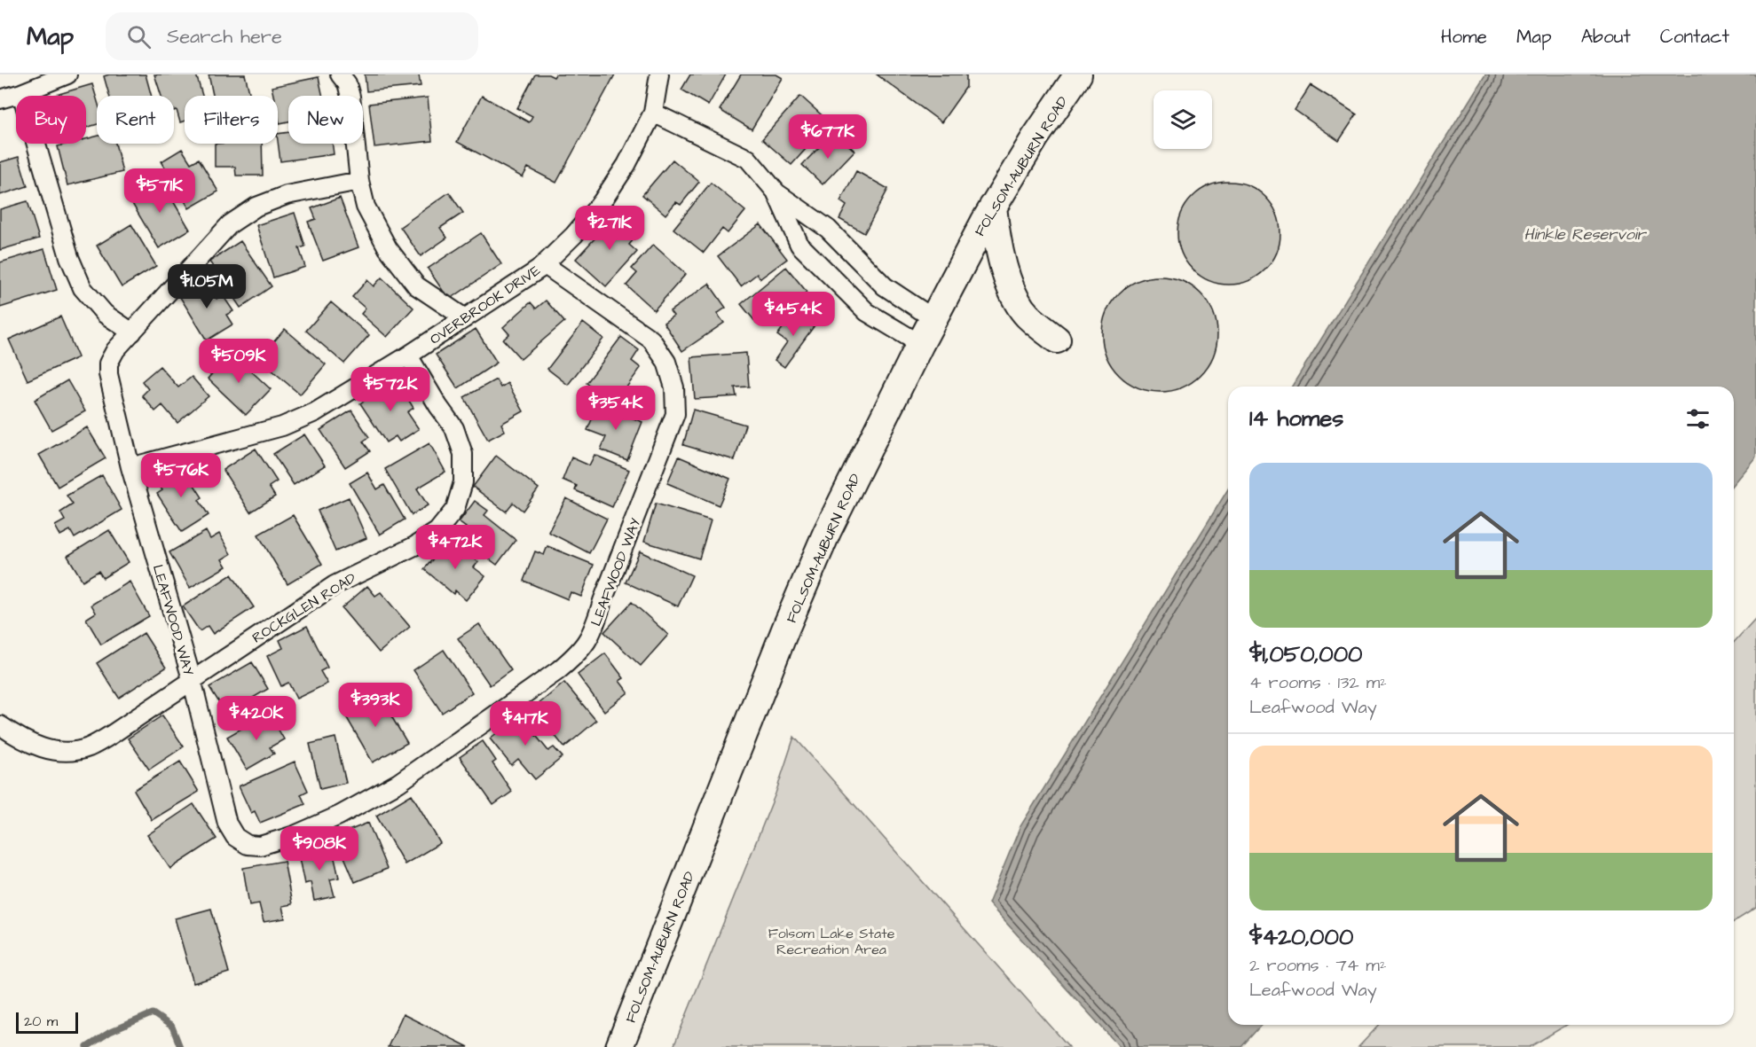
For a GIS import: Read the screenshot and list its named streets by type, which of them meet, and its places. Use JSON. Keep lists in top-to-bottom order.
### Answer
{
  "streets": {
    "main road": ["FOLSOM-AUBURN ROAD"],
    "street": ["OVERBROOK DRIVE", "LEAFWOOD WAY", "ROCKGLEN ROAD"]
  },
  "crossings": [
    ["OVERBROOK DRIVE", "LEAFWOOD WAY"],
    ["OVERBROOK DRIVE", "ROCKGLEN ROAD"],
    ["LEAFWOOD WAY", "ROCKGLEN ROAD"]
  ],
  "water": ["Hinkle Reservoir"],
  "parks": ["Folsom Lake State Recreation Area"],
  "scale_bar": "20 m",
  "page": {
    "header": "Map",
    "search": "Search here",
    "nav": [
      "Home",
      "Map",
      "About",
      "Contact"
    ],
    "chip": [
      "Buy",
      "Rent",
      "Filters",
      "New"
    ],
    "price": [
      "$677K",
      "$571K",
      "$271K",
      "$1.05M",
      "$454K",
      "$509K",
      "$572K",
      "$354K",
      "$576K",
      "$472K",
      "$393K",
      "$420K",
      "$417K",
      "$908K"
    ],
    "heading": "14 homes",
    "list": [
      {
        "name": "$1,050,000",
        "note": "4 rooms · 132 m² · Leafwood Way"
      },
      {
        "name": "$420,000",
        "note": "2 rooms · 74 m² · Leafwood Way"
      }
    ],
    "scale": "20 m"
  }
}
